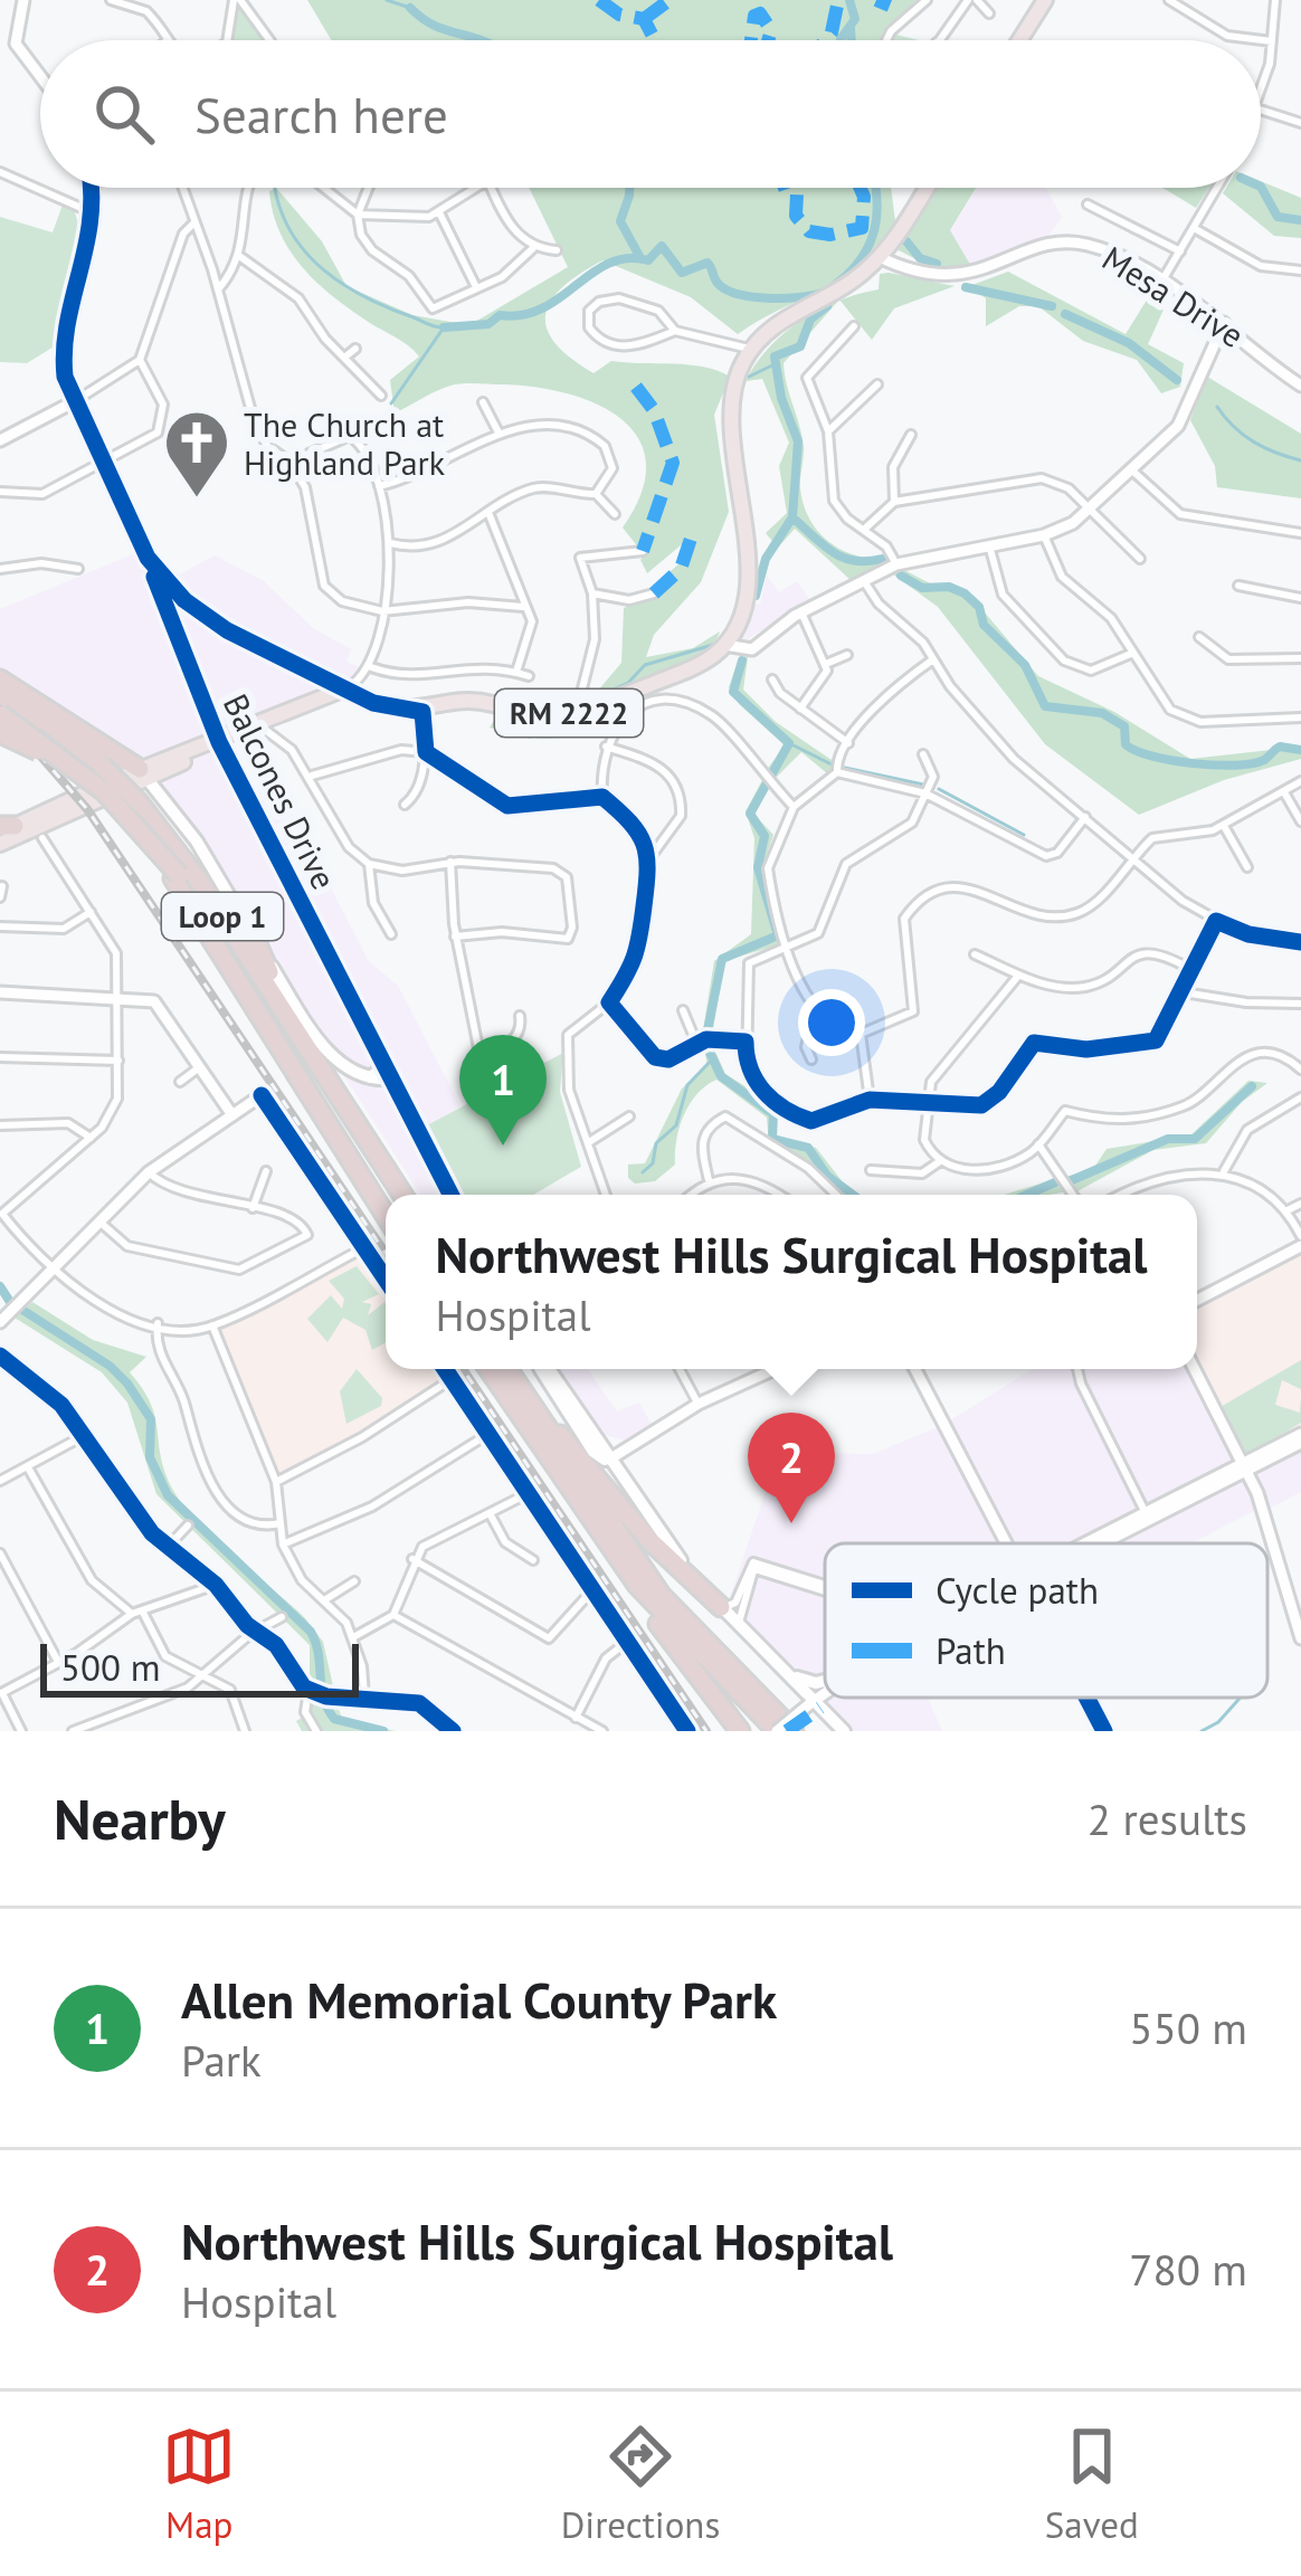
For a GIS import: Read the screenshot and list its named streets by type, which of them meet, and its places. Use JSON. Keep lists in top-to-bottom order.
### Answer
{
  "streets": {
    "highway": ["Loop 1"],
    "main road": ["RM 2222", "Balcones Drive"],
    "street": ["Mesa Drive"]
  },
  "crossings": [
    ["RM 2222", "Balcones Drive"]
  ],
  "places": {
    "church": ["The Church at Highland Park"]
  },
  "legend": ["Cycle path", "Path"],
  "scale_bar": "500 m",
  "page": {
    "search": "Search here",
    "pins": ["1", "2"],
    "popup": ["Northwest Hills Surgical Hospital", "Hospital"],
    "scale": "500 m",
    "heading": ["Nearby", "2 results"],
    "list": [
      {
        "mark": "1",
        "name": "Allen Memorial County Park",
        "note": "Park",
        "value": "550 m"
      },
      {
        "mark": "2",
        "name": "Northwest Hills Surgical Hospital",
        "note": "Hospital",
        "value": "780 m"
      }
    ],
    "nav": ["Map", "Directions", "Saved"]
  }
}
